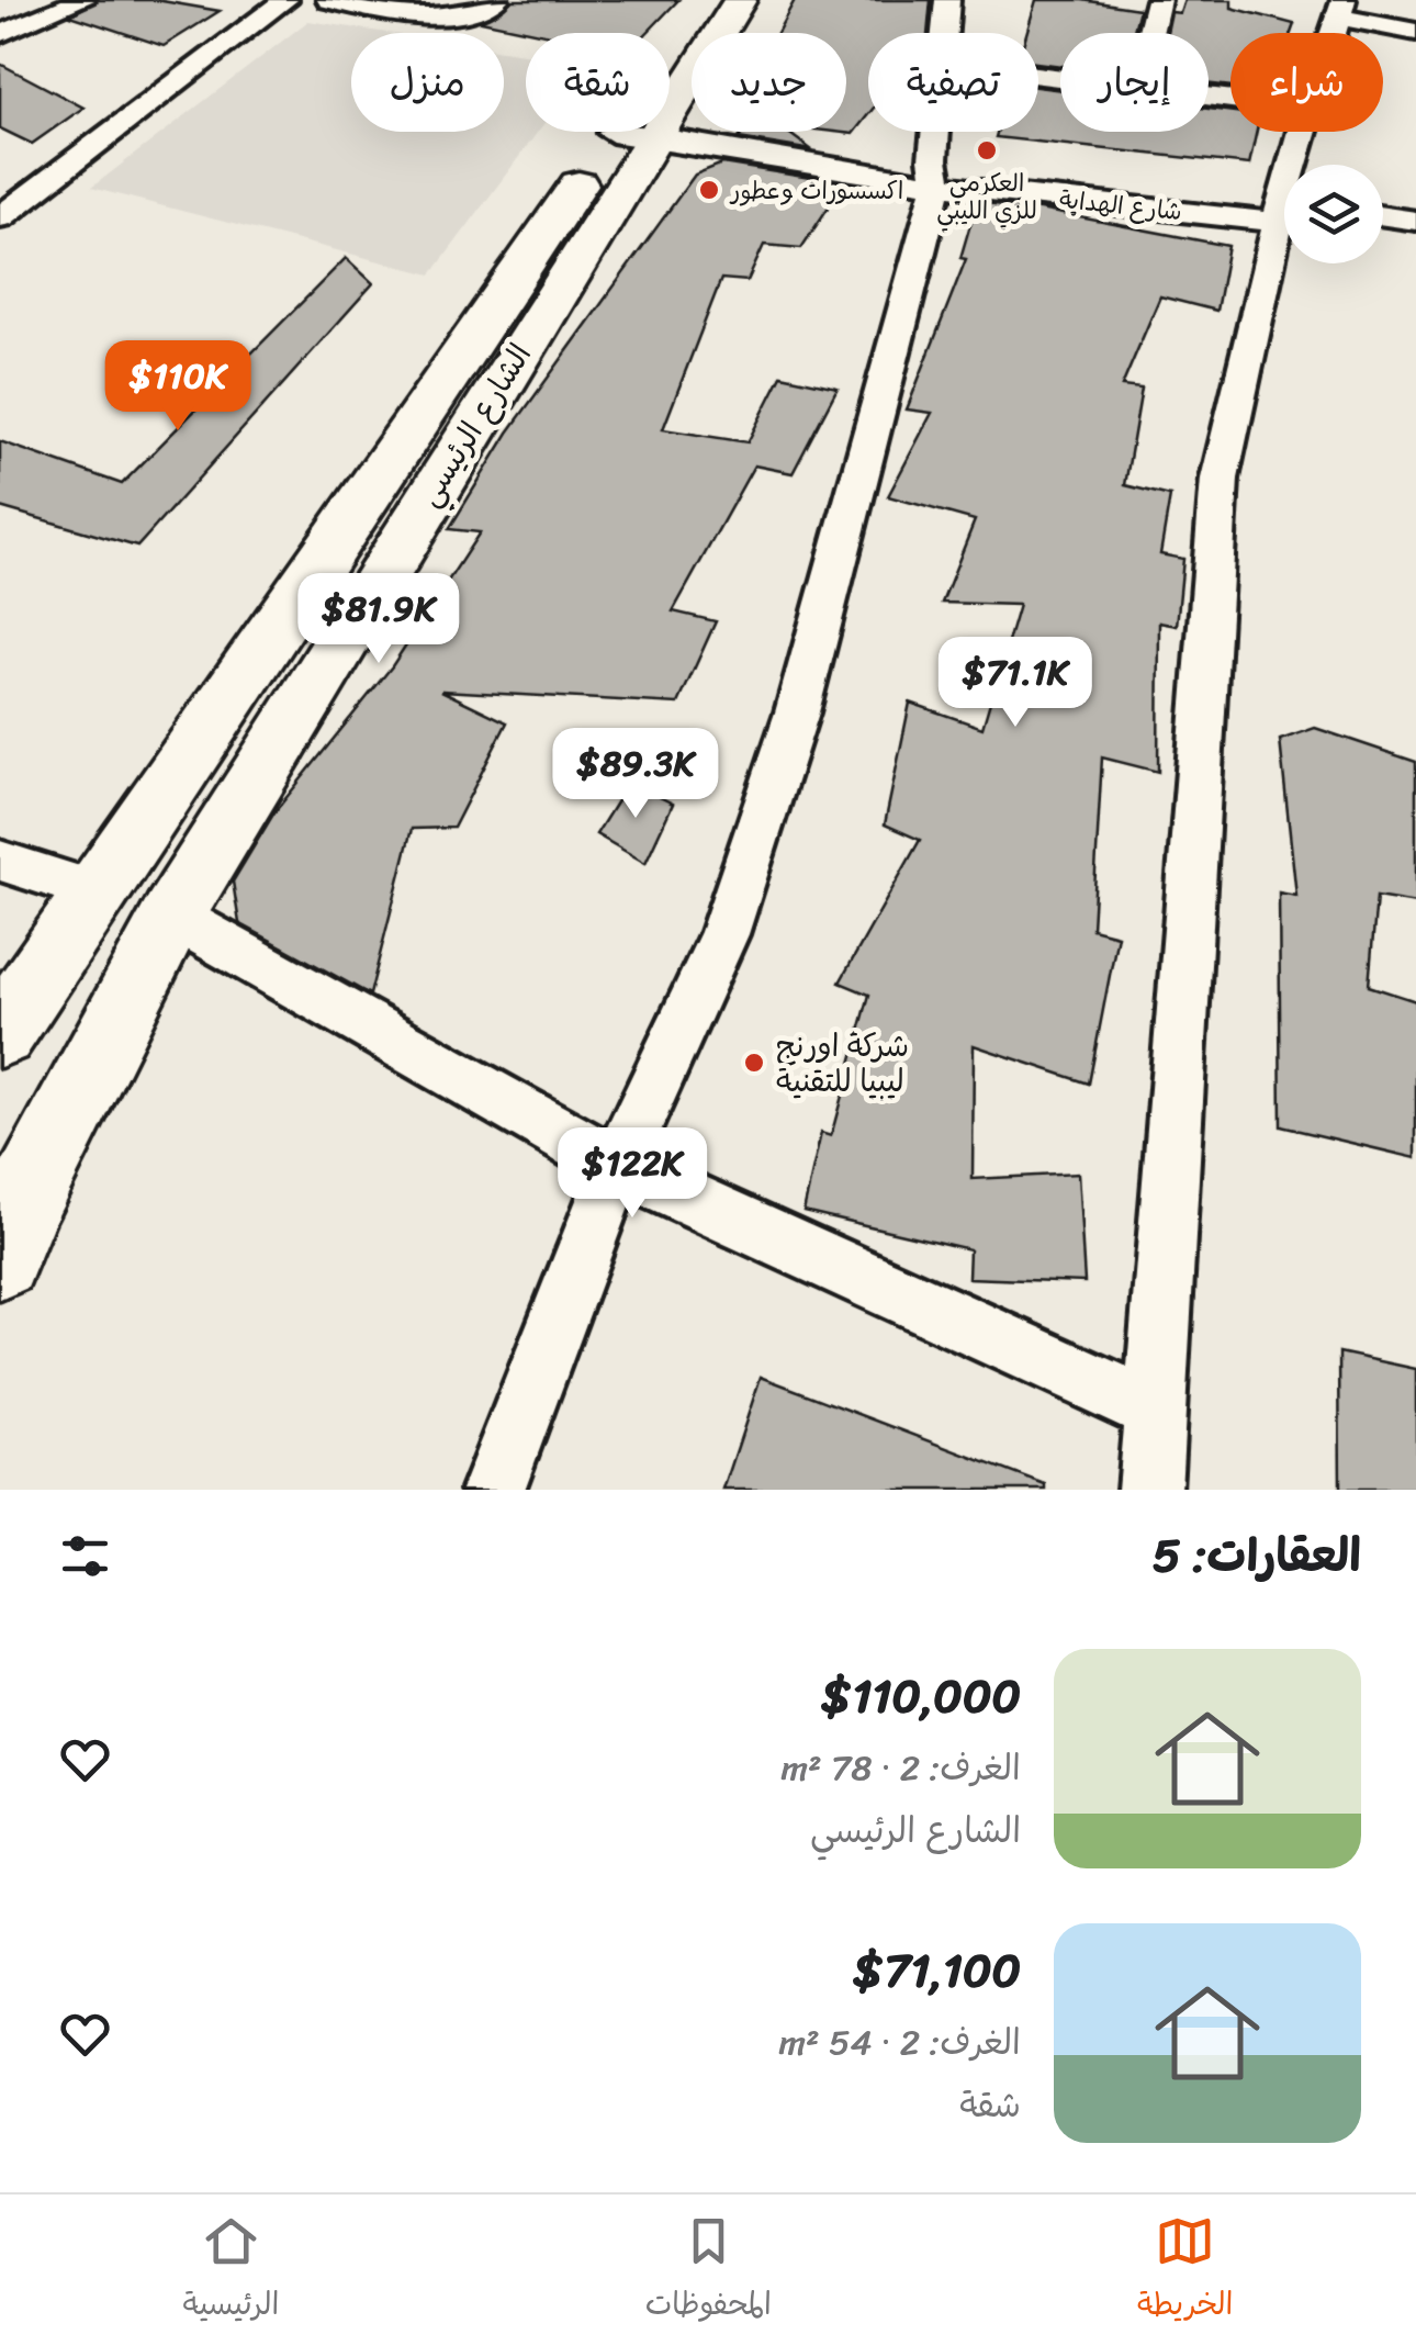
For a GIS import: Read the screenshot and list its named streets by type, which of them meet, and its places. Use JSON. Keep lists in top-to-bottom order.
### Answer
{
  "streets": {
    "street": ["شارع الهداية", "الشارع الرئيسي"]
  },
  "places": ["العكرمي للزي الليبي", "اكسسورات وعطور", "شركة اورنج ليبيا للتقنية"],
  "page": {
    "chip": [
      "شراء",
      "إيجار",
      "تصفية",
      "جديد",
      "شقة",
      "منزل"
    ],
    "price": [
      "$110K",
      "$81.9K",
      "$71.1K",
      "$89.3K",
      "$122K"
    ],
    "heading": "العقارات: 5",
    "list": [
      {
        "name": "$110,000",
        "note": "الغرف: 2 · 78 m² · الشارع الرئيسي"
      },
      {
        "name": "$71,100",
        "note": "الغرف: 2 · 54 m² · شقة"
      }
    ],
    "tabs": ["الخريطة", "المحفوظات", "الرئيسية"]
  }
}
